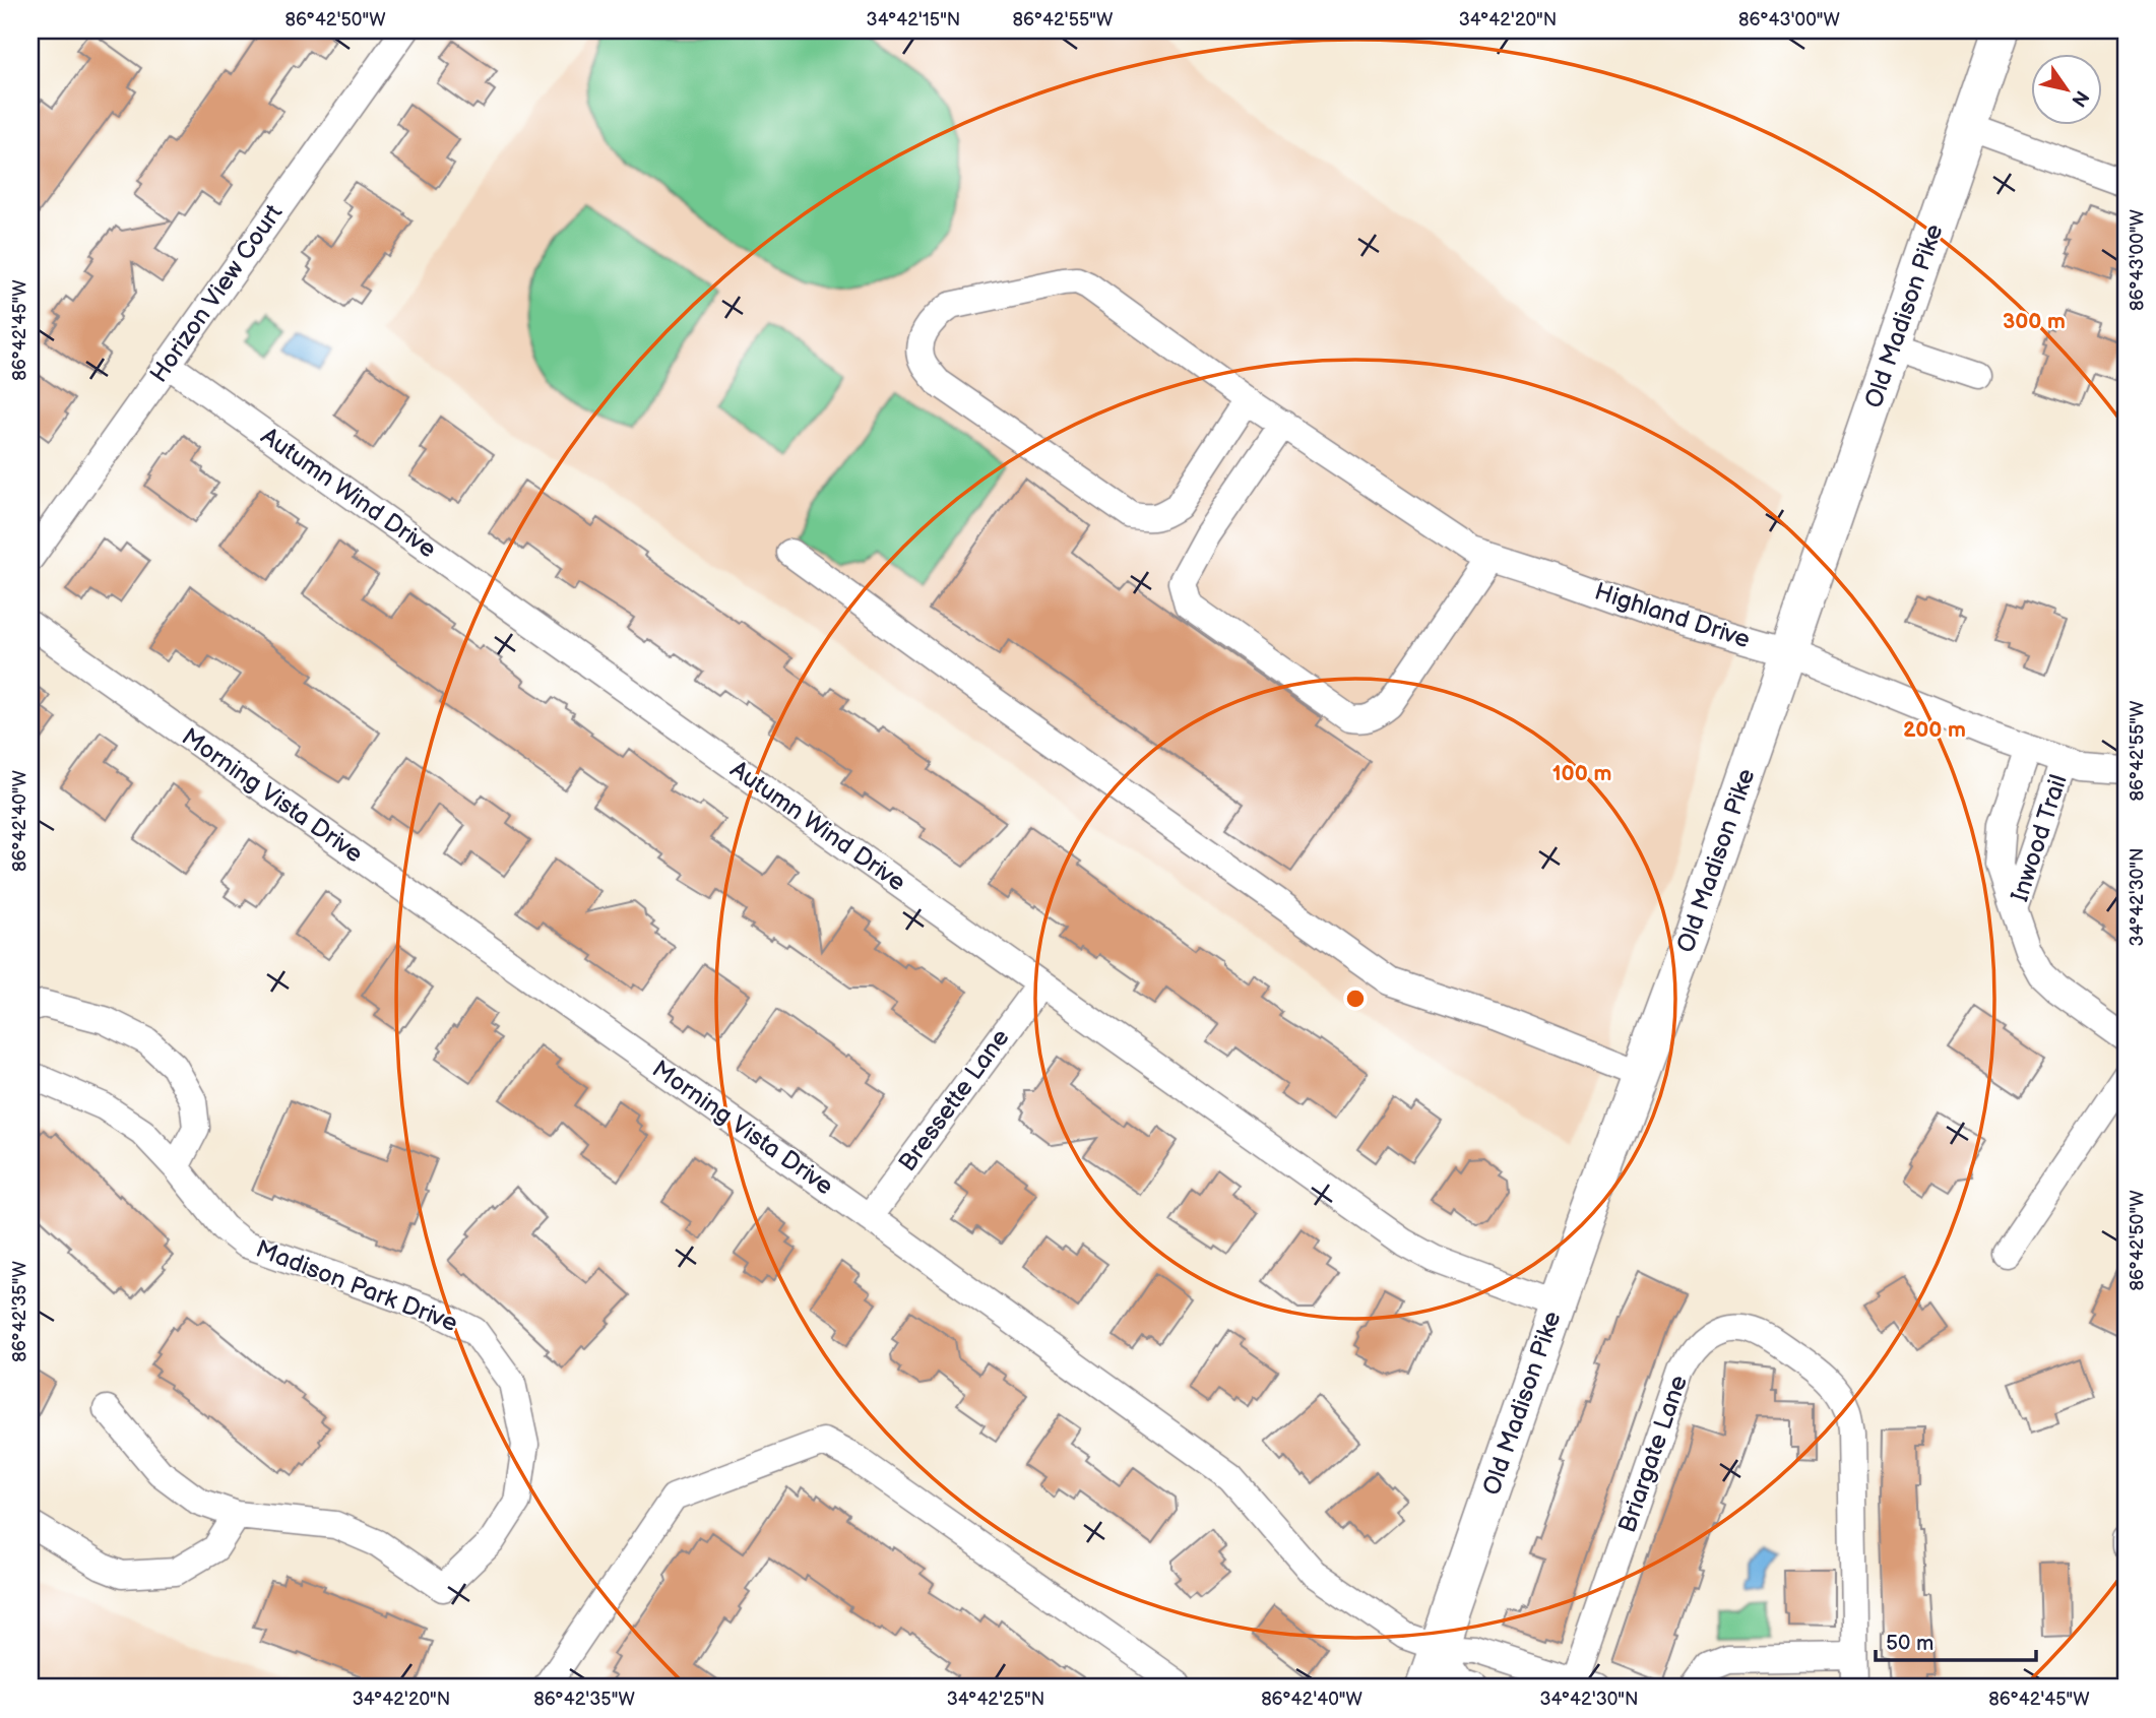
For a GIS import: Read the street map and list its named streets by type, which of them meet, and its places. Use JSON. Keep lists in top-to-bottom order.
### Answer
{
  "streets": {
    "main road": ["Old Madison Pike"],
    "street": [
      "Horizon View Court",
      "Autumn Wind Drive",
      "Highland Drive",
      "Morning Vista Drive",
      "Inwood Trail",
      "Bressette Lane",
      "Madison Park Drive",
      "Briargate Lane"
    ]
  },
  "crossings": [
    ["Horizon View Court", "Autumn Wind Drive"],
    ["Old Madison Pike", "Autumn Wind Drive"],
    ["Old Madison Pike", "Highland Drive"],
    ["Old Madison Pike", "Morning Vista Drive"],
    ["Autumn Wind Drive", "Bressette Lane"],
    ["Highland Drive", "Inwood Trail"],
    ["Morning Vista Drive", "Bressette Lane"],
    ["Morning Vista Drive", "Briargate Lane"]
  ],
  "scale_bar": "50 m",
  "north": "bottom right",
  "coordinates": [
    "86°42'50\"W",
    "34°42'15\"N",
    "86°42'55\"W",
    "34°42'20\"N",
    "86°43'00\"W",
    "86°42'45\"W",
    "86°42'40\"W",
    "34°42'30\"N",
    "86°42'35\"W",
    "34°42'25\"N"
  ],
  "rings": ["300 m", "200 m", "100 m"]
}
